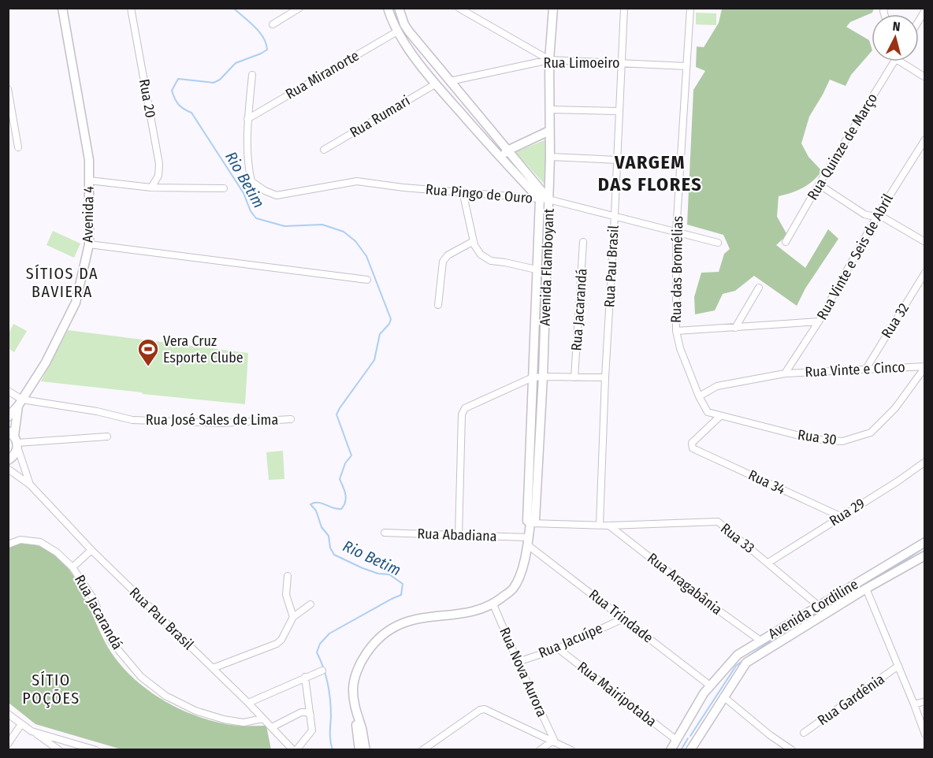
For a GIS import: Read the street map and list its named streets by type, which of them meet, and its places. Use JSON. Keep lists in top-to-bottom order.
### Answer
{
  "streets": {
    "street": [
      "Rua Limoeiro",
      "Rua Miranorte",
      "Rua 20",
      "Rua Rumari",
      "Rua Quinze de Março",
      "Rua Pingo de Ouro",
      "Avenida 4",
      "Rua Vinte e Seis de Abril",
      "Rua Pau Brasil",
      "Avenida Flamboyant",
      "Rua das Bromélias",
      "Rua Jacarandá",
      "Rua 32",
      "Rua Vinte e Cinco",
      "Rua José Sales de Lima",
      "Rua 30",
      "Rua 34",
      "Rua 29",
      "Rua Abadiana",
      "Rua 33",
      "Rua Aragabânia",
      "Avenida Cordiline",
      "Rua Trindade",
      "Rua Jacuípe",
      "Rua Nova Aurora",
      "Rua Mairipotaba",
      "Rua Gardênia"
    ]
  },
  "crossings": [
    ["Rua Limoeiro", "Rua Pau Brasil"],
    ["Rua Limoeiro", "Avenida Flamboyant"],
    ["Rua Limoeiro", "Rua das Bromélias"],
    ["Rua Miranorte", "Rua Pingo de Ouro"],
    ["Rua Pingo de Ouro", "Rua Pau Brasil"],
    ["Rua Pingo de Ouro", "Avenida Flamboyant"],
    ["Rua Pingo de Ouro", "Rua das Bromélias"],
    ["Avenida 4", "Rua Pau Brasil"],
    ["Avenida 4", "Rua José Sales de Lima"],
    ["Rua Vinte e Seis de Abril", "Rua Vinte e Cinco"],
    ["Rua Pau Brasil", "Rua Jacarandá"],
    ["Rua Pau Brasil", "Rua 33"],
    ["Avenida Flamboyant", "Rua Abadiana"],
    ["Avenida Flamboyant", "Rua 33"],
    ["Avenida Flamboyant", "Rua Trindade"],
    ["Avenida Flamboyant", "Rua Nova Aurora"],
    ["Rua das Bromélias", "Rua Vinte e Cinco"],
    ["Rua das Bromélias", "Rua 30"],
    ["Rua 32", "Rua Vinte e Cinco"],
    ["Rua Vinte e Cinco", "Rua 30"],
    ["Rua 30", "Rua 34"],
    ["Rua 34", "Rua 29"],
    ["Rua 29", "Rua 33"],
    ["Rua Abadiana", "Rua Trindade"],
    ["Rua 33", "Rua Aragabânia"],
    ["Rua 33", "Avenida Cordiline"],
    ["Rua Aragabânia", "Avenida Cordiline"],
    ["Avenida Cordiline", "Rua Trindade"],
    ["Avenida Cordiline", "Rua Mairipotaba"],
    ["Rua Trindade", "Rua Jacuípe"],
    ["Rua Jacuípe", "Rua Nova Aurora"],
    ["Rua Jacuípe", "Rua Mairipotaba"]
  ],
  "districts": ["VARGEM DAS FLORES", "SÍTIOS DA BAVIERA", "SÍTIO POÇÕES"],
  "water": ["Rio Betim"],
  "places": {
    "sports": ["Vera Cruz Esporte Clube"]
  },
  "north": "top"
}
